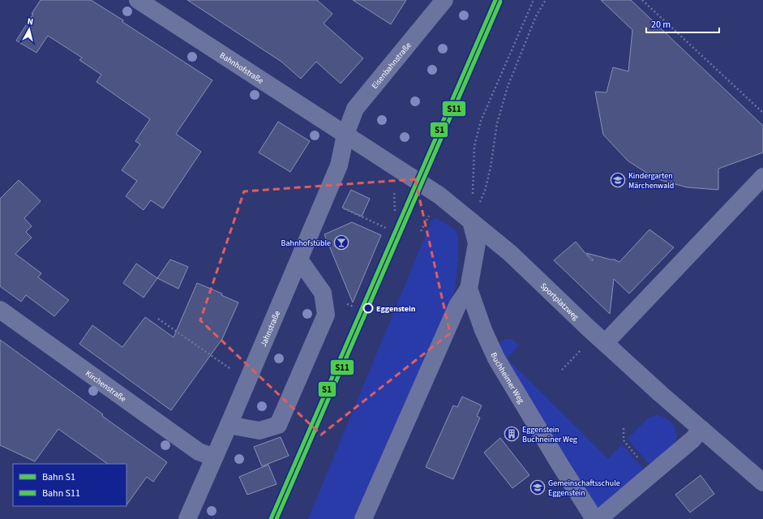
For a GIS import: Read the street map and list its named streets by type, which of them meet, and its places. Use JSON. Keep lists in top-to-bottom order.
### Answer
{
  "streets": {
    "street": [
      "Eisenbahnstraße",
      "Bahnhofstraße",
      "Sportplatzweg",
      "Jahnstraße",
      "Buchheimer Weg",
      "Kirchenstraße"
    ]
  },
  "crossings": [
    ["Eisenbahnstraße", "Bahnhofstraße"],
    ["Eisenbahnstraße", "Sportplatzweg"],
    ["Eisenbahnstraße", "Jahnstraße"],
    ["Bahnhofstraße", "Sportplatzweg"],
    ["Bahnhofstraße", "Jahnstraße"],
    ["Sportplatzweg", "Jahnstraße"],
    ["Sportplatzweg", "Buchheimer Weg"],
    ["Jahnstraße", "Kirchenstraße"]
  ],
  "places": {
    "school or university": ["Kindergarten Märchenwald", "Gemeinschaftsschule Eggenstein"],
    "bar": ["Bahnhofstüble"],
    "other": ["Eggenstein"],
    "building": ["Eggenstein Buchneiner Weg"]
  },
  "lines": ["rail line S1", "rail line S11"],
  "legend": ["Bahn S1", "Bahn S11"],
  "scale_bar": "20 m",
  "north": "top"
}
